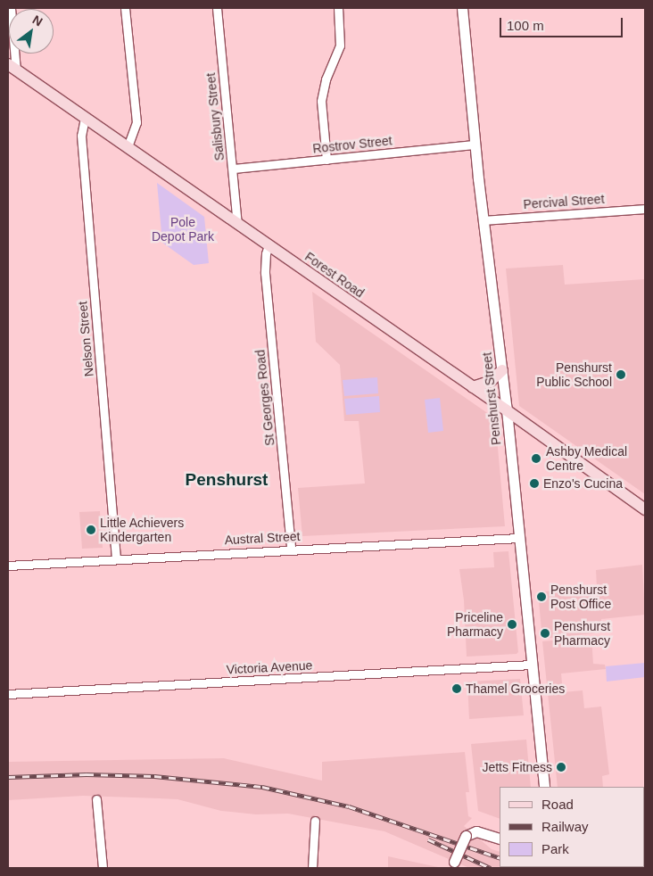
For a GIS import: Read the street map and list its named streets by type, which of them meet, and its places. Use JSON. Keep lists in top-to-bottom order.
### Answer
{
  "streets": {
    "main road": ["Forest Road", "Penshurst Street"],
    "street": [
      "Salisbury Street",
      "Rostrov Street",
      "Percival Street",
      "Nelson Street",
      "St Georges Road",
      "Austral Street",
      "Victoria Avenue"
    ]
  },
  "crossings": [
    ["Salisbury Street", "Rostrov Street"],
    ["Salisbury Street", "Forest Road"],
    ["Rostrov Street", "Penshurst Street"],
    ["Percival Street", "Penshurst Street"],
    ["Forest Road", "Nelson Street"],
    ["Forest Road", "St Georges Road"],
    ["Forest Road", "Penshurst Street"],
    ["Nelson Street", "Austral Street"],
    ["St Georges Road", "Austral Street"],
    ["Penshurst Street", "Austral Street"],
    ["Penshurst Street", "Victoria Avenue"]
  ],
  "districts": ["Penshurst"],
  "parks": ["Pole Depot Park"],
  "places": [
    "Penshurst Public School",
    "Ashby Medical Centre",
    "Enzo's Cucina",
    "Little Achievers Kindergarten",
    "Penshurst Post Office",
    "Priceline Pharmacy",
    "Penshurst Pharmacy",
    "Thamel Groceries",
    "Jetts Fitness"
  ],
  "legend": ["Road", "Railway", "Park"],
  "scale_bar": "100 m",
  "north": "top right"
}
